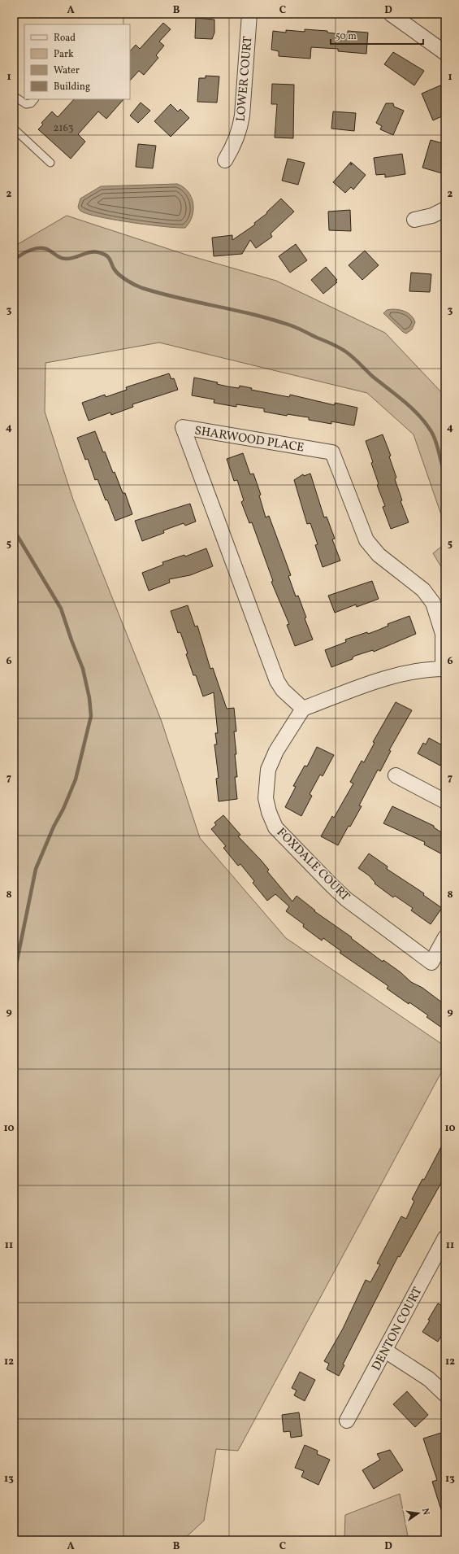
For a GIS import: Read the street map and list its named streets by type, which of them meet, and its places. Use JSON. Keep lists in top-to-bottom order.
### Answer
{
  "streets": {
    "street": [
      "LOWER COURT",
      "SHARWOOD PLACE",
      "FOXDALE COURT",
      "DENTON COURT"
    ]
  },
  "crossings": [
    ["SHARWOOD PLACE", "FOXDALE COURT"]
  ],
  "house_numbers": ["2163"],
  "legend": [
    "Road",
    "Park",
    "Water",
    "Building"
  ],
  "scale_bar": "50 m",
  "north": "right",
  "grid": {
    "columns": [
      "A",
      "B",
      "C",
      "D"
    ],
    "rows": [
      "1",
      "2",
      "3",
      "4",
      "5",
      "6",
      "7",
      "8",
      "9",
      "10",
      "11",
      "12",
      "13"
    ]
  }
}
